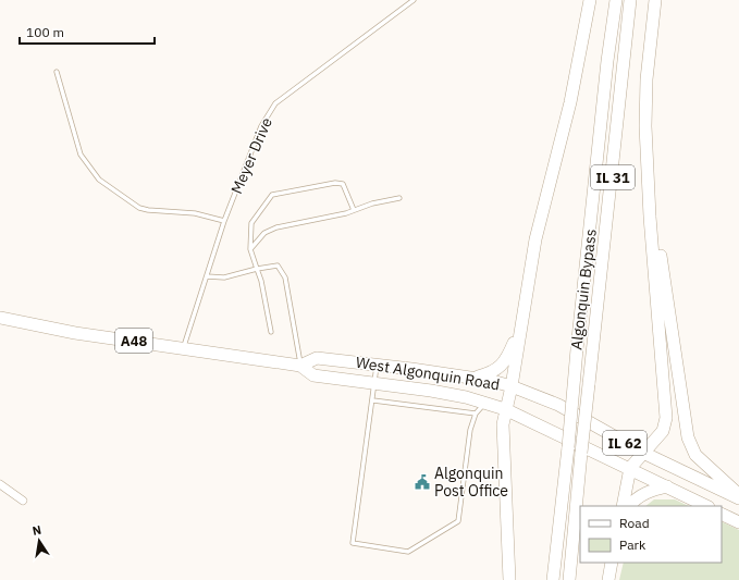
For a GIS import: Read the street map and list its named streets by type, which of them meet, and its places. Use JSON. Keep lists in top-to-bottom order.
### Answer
{
  "streets": {
    "main road": [
      "IL 31",
      "Algonquin Bypass",
      "A48",
      "West Algonquin Road",
      "IL 62"
    ],
    "lane": ["Meyer Drive"]
  },
  "crossings": [
    ["Meyer Drive", "West Algonquin Road"]
  ],
  "places": {
    "public building": ["Algonquin Post Office"]
  },
  "legend": ["Road", "Park"],
  "scale_bar": "100 m",
  "north": "top"
}
